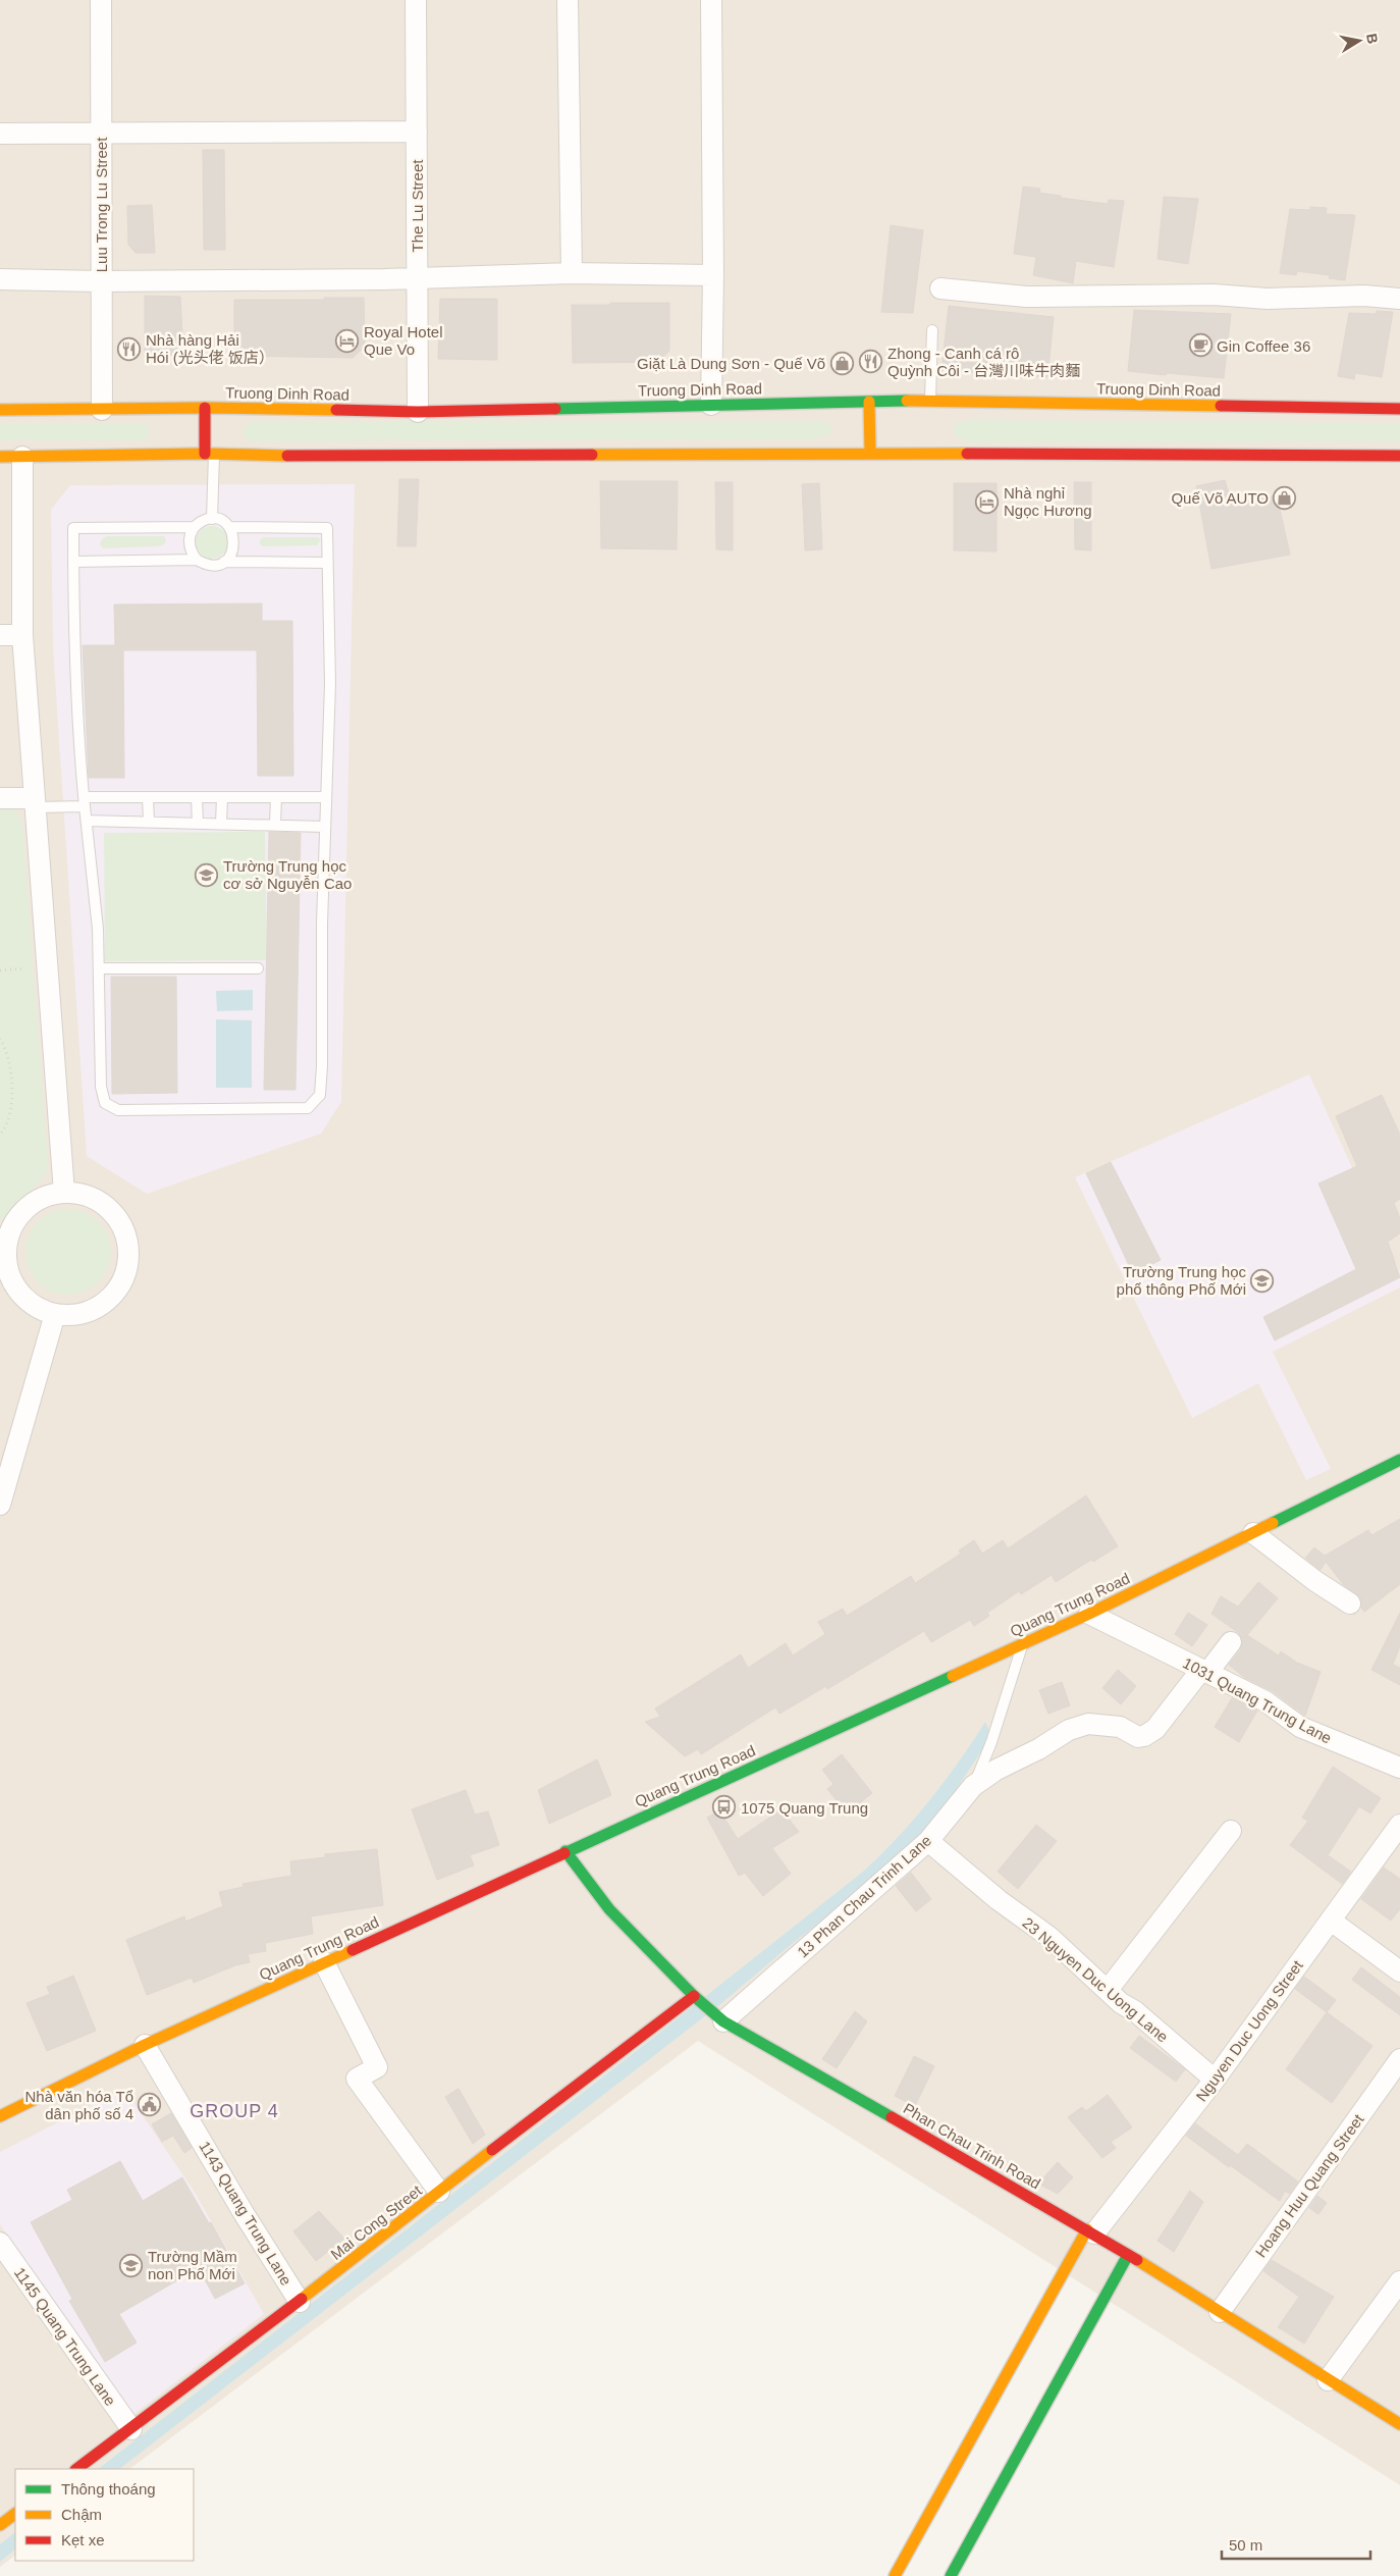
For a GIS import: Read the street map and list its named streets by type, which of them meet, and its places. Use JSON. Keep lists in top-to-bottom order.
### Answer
{
  "streets": {
    "main road": [
      "Truong Dinh Road",
      "Quang Trung Road",
      "Phan Chau Trinh Road",
      "Mai Cong Street"
    ],
    "street": [
      "Luu Trong Lu Street",
      "The Lu Street",
      "1031 Quang Trung Lane",
      "13 Phan Chau Trinh Lane",
      "23 Nguyen Duc Uong Lane",
      "Nguyen Duc Uong Street",
      "Hoang Huu Quang Street",
      "1143 Quang Trung Lane",
      "1145 Quang Trung Lane"
    ]
  },
  "crossings": [
    ["Luu Trong Lu Street", "Truong Dinh Road"],
    ["The Lu Street", "Truong Dinh Road"],
    ["Quang Trung Road", "1031 Quang Trung Lane"],
    ["Quang Trung Road", "Phan Chau Trinh Road"],
    ["Quang Trung Road", "1143 Quang Trung Lane"],
    ["1031 Quang Trung Lane", "13 Phan Chau Trinh Lane"],
    ["13 Phan Chau Trinh Lane", "23 Nguyen Duc Uong Lane"],
    ["13 Phan Chau Trinh Lane", "Phan Chau Trinh Road"],
    ["23 Nguyen Duc Uong Lane", "Nguyen Duc Uong Street"],
    ["Nguyen Duc Uong Street", "Phan Chau Trinh Road"],
    ["Phan Chau Trinh Road", "Hoang Huu Quang Street"],
    ["Phan Chau Trinh Road", "Mai Cong Street"],
    ["1143 Quang Trung Lane", "Mai Cong Street"],
    ["Mai Cong Street", "1145 Quang Trung Lane"]
  ],
  "districts": ["GROUP 4"],
  "places": {
    "hotel": ["Royal Hotel Que Vo", "Nhà nghỉ Ngọc Hương"],
    "cafe": ["Gin Coffee 36"],
    "restaurant": ["Nhà hàng Hải Hói (光头佬 饭店）", "Zhong - Canh cá rô Quỳnh Côi - 台灣川味牛肉麵"],
    "shop": ["Giặt Là Dung Sơn - Quế Võ", "Quế Võ AUTO"],
    "school or university": ["Trường Trung học cơ sở Nguyễn Cao", "Trường Trung học phổ thông Phố Mới", "Trường Mầm non Phố Mới"],
    "bus stop": ["1075 Quang Trung"],
    "public building": ["Nhà văn hóa Tổ dân phố số 4"]
  },
  "legend": ["Thông thoáng", "Chậm", "Kẹt xe"],
  "scale_bar": "50 m",
  "north": "right"
}
